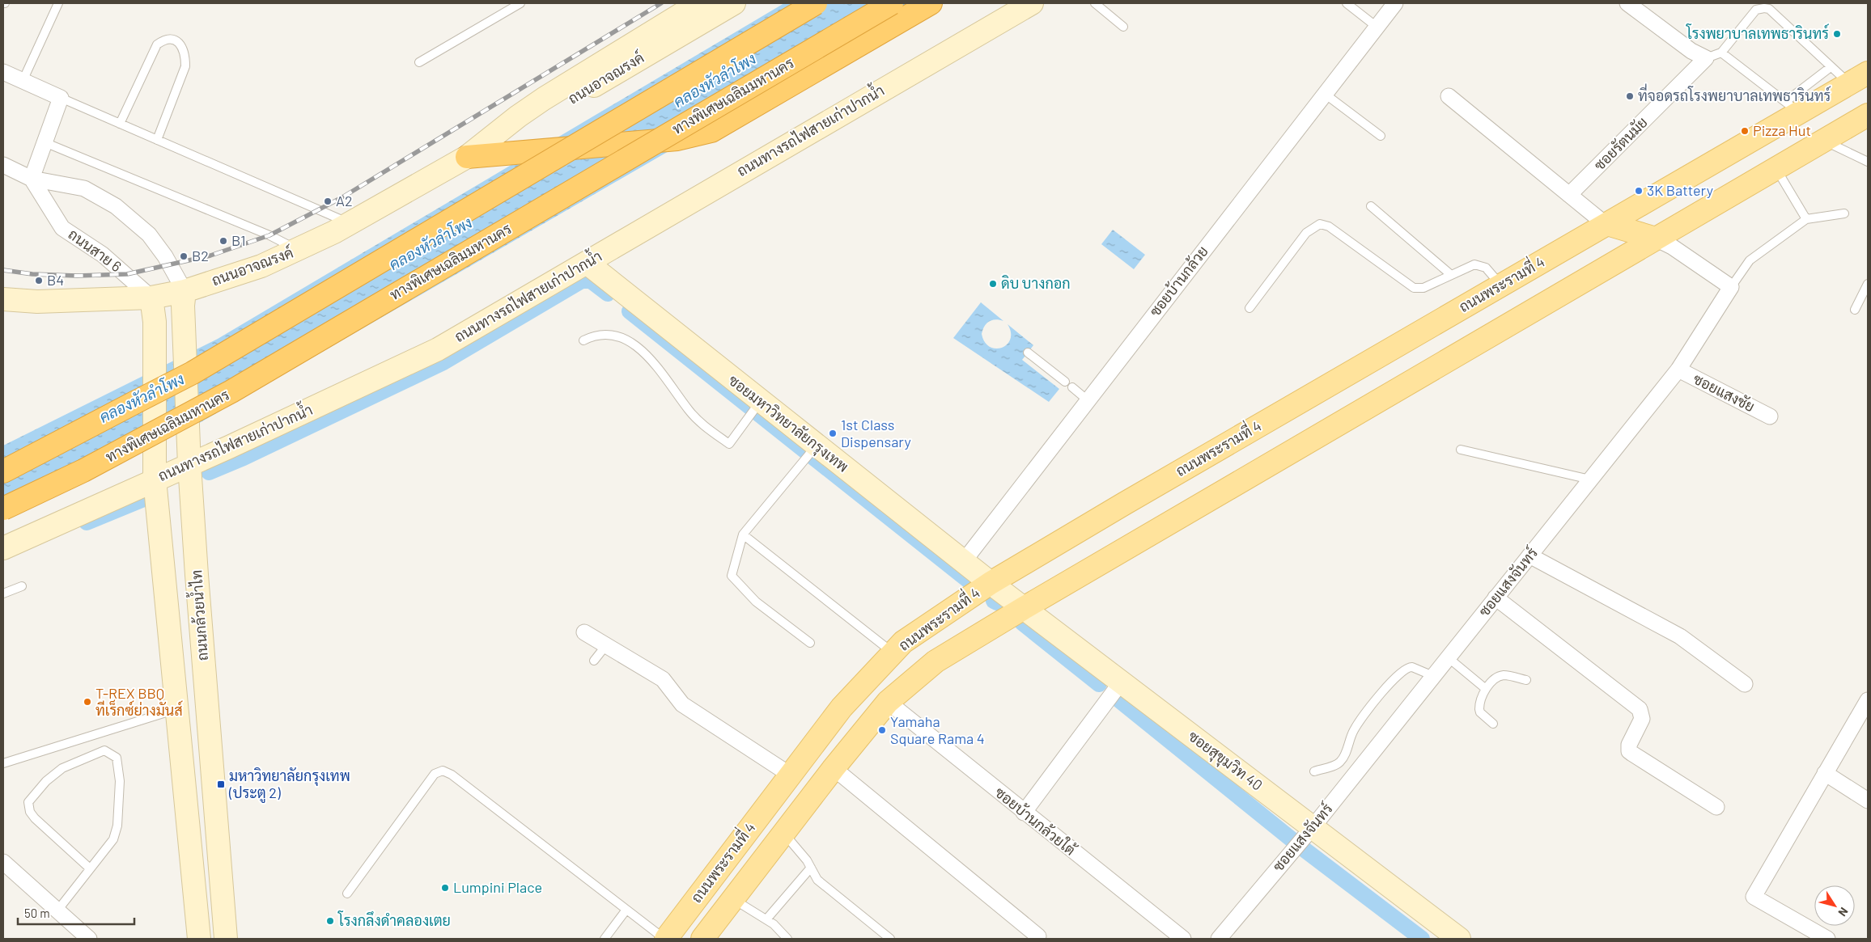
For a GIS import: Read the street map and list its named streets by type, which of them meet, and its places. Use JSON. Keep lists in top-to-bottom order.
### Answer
{
  "streets": {
    "highway": ["ทางพิเศษเฉลิมมหานคร"],
    "main road": [
      "ถนนอาจณรงค์",
      "ถนนทางรถไฟสายเก่าปากน้ำ",
      "ถนนพระรามที่ 4",
      "ซอยมหาวิทยาลัยกรุงเทพ",
      "ถนนกล้วยน้ำไท",
      "ซอยสุขุมวิท 40"
    ],
    "street": [
      "ซอยรัตนมัย",
      "ถนนสาย 6",
      "ซอยบ้านกล้วย",
      "ซอยแสงชัย",
      "ซอยแสงจันทร์",
      "ซอยบ้านกล้วยใต้"
    ]
  },
  "crossings": [
    ["ถนนอาจณรงค์", "ถนนสาย 6"],
    ["ถนนอาจณรงค์", "ถนนกล้วยน้ำไท"],
    ["ถนนทางรถไฟสายเก่าปากน้ำ", "ซอยมหาวิทยาลัยกรุงเทพ"],
    ["ถนนทางรถไฟสายเก่าปากน้ำ", "ถนนกล้วยน้ำไท"],
    ["ซอยบ้านกล้วย", "ซอยมหาวิทยาลัยกรุงเทพ"],
    ["ถนนพระรามที่ 4", "ซอยมหาวิทยาลัยกรุงเทพ"],
    ["ถนนพระรามที่ 4", "ซอยสุขุมวิท 40"],
    ["ถนนพระรามที่ 4", "ซอยบ้านกล้วยใต้"],
    ["ซอยแสงชัย", "ซอยแสงจันทร์"],
    ["ซอยมหาวิทยาลัยกรุงเทพ", "ซอยสุขุมวิท 40"],
    ["ซอยแสงจันทร์", "ซอยสุขุมวิท 40"]
  ],
  "water": ["คลองหัวลำโพง"],
  "places": {
    "other": [
      "โรงพยาบาลเทพธารินทร์",
      "ที่จอดรถโรงพยาบาลเทพธารินทร์",
      "Pizza Hut",
      "3K Battery",
      "A2",
      "B1",
      "B2",
      "B4",
      "ดิบ บางกอก",
      "1st Class Dispensary",
      "T-REX BBQ ทีเร็กซ์ย่างมันส์",
      "Yamaha Square Rama 4",
      "Lumpini Place",
      "โรงกลึงดำคลองเตย"
    ],
    "transit": ["มหาวิทยาลัยกรุงเทพ (ประตู 2)"]
  },
  "scale_bar": "50 m",
  "north": "bottom right"
}
